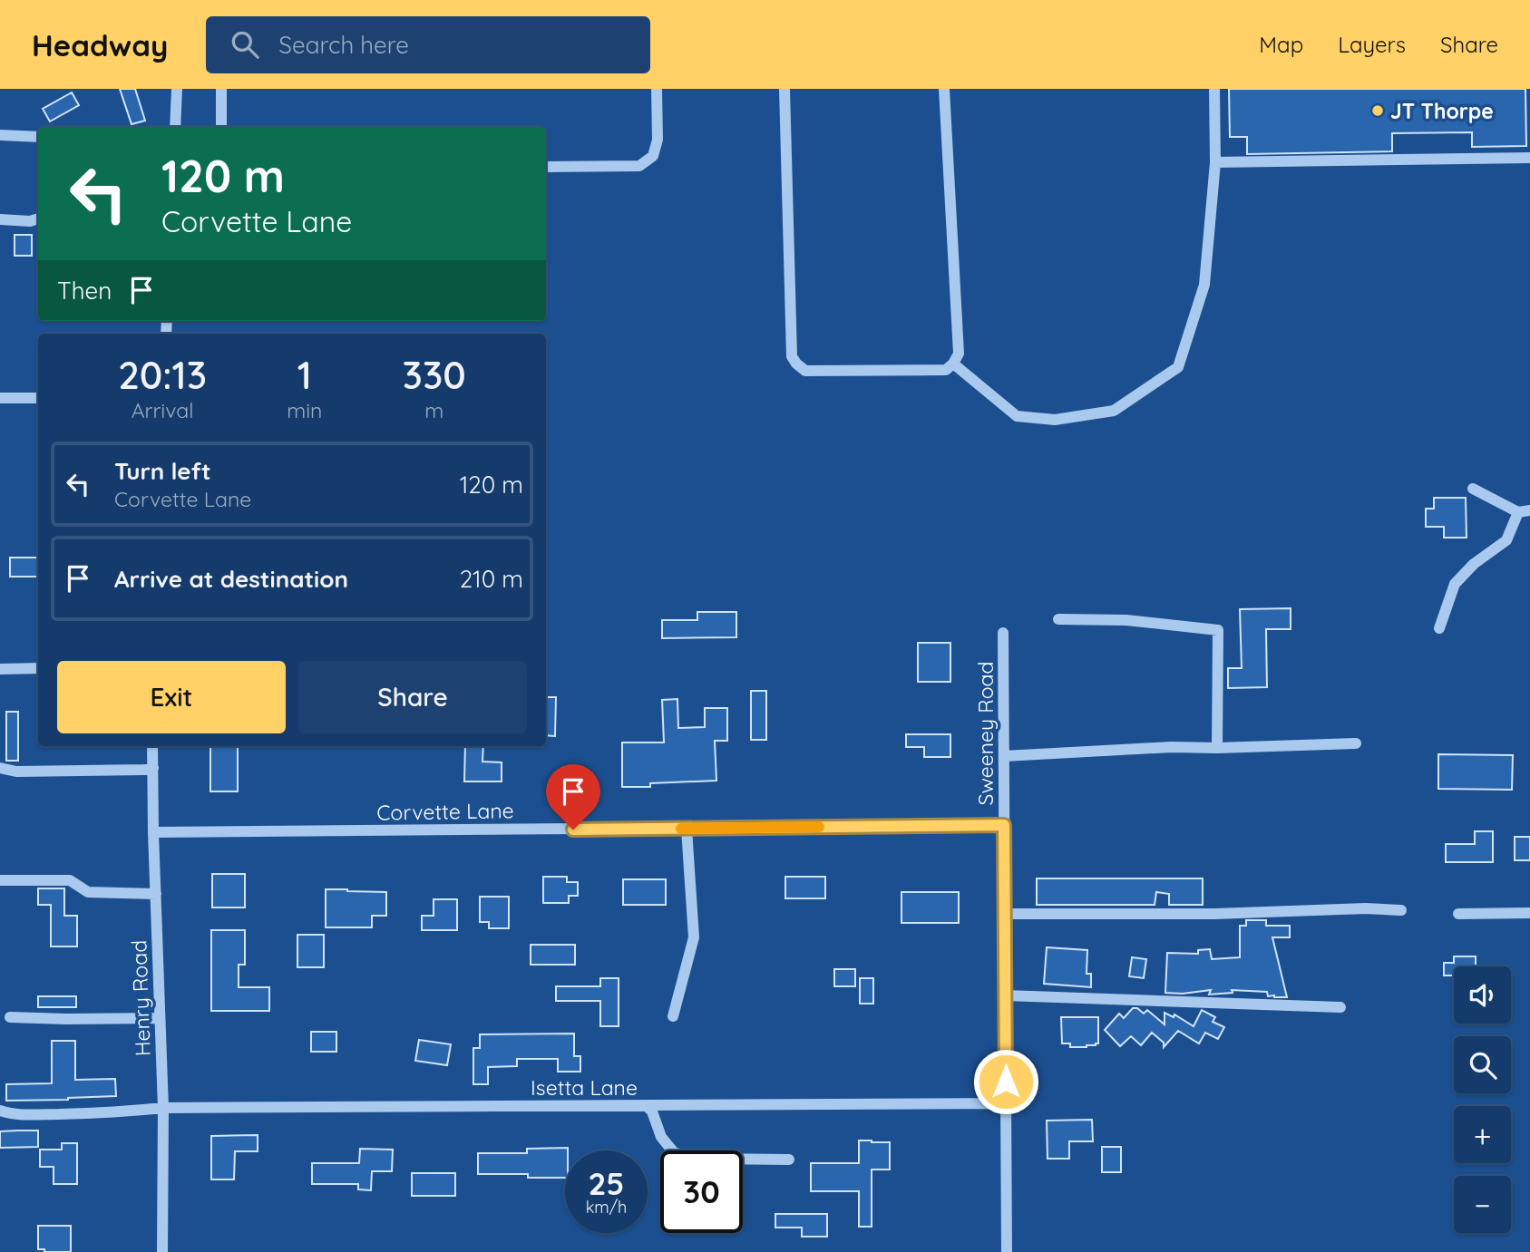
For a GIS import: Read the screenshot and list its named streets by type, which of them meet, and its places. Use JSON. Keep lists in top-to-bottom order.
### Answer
{
  "streets": {
    "street": [
      "Sweeney Road",
      "Corvette Lane",
      "Henry Road",
      "Isetta Lane"
    ]
  },
  "crossings": [
    ["Sweeney Road", "Corvette Lane"],
    ["Sweeney Road", "Isetta Lane"],
    ["Corvette Lane", "Henry Road"],
    ["Henry Road", "Isetta Lane"]
  ],
  "places": ["JT Thorpe"],
  "page": {
    "header": "Headway",
    "search": "Search here",
    "nav": ["Map", "Layers", "Share"],
    "turn": ["120 m", "Corvette Lane"],
    "then": "Then",
    "eta": [
      "20:13",
      "Arrival",
      "1",
      "min",
      "330",
      "m"
    ],
    "list": [
      {
        "name": "Turn left",
        "note": "Corvette Lane",
        "value": "120 m"
      },
      {
        "name": "Arrive at destination",
        "value": "210 m"
      }
    ],
    "buttons": ["Exit", "Share"],
    "map_buttons": ["+", "−"],
    "speed": "25 km/h",
    "limit": "30"
  }
}
